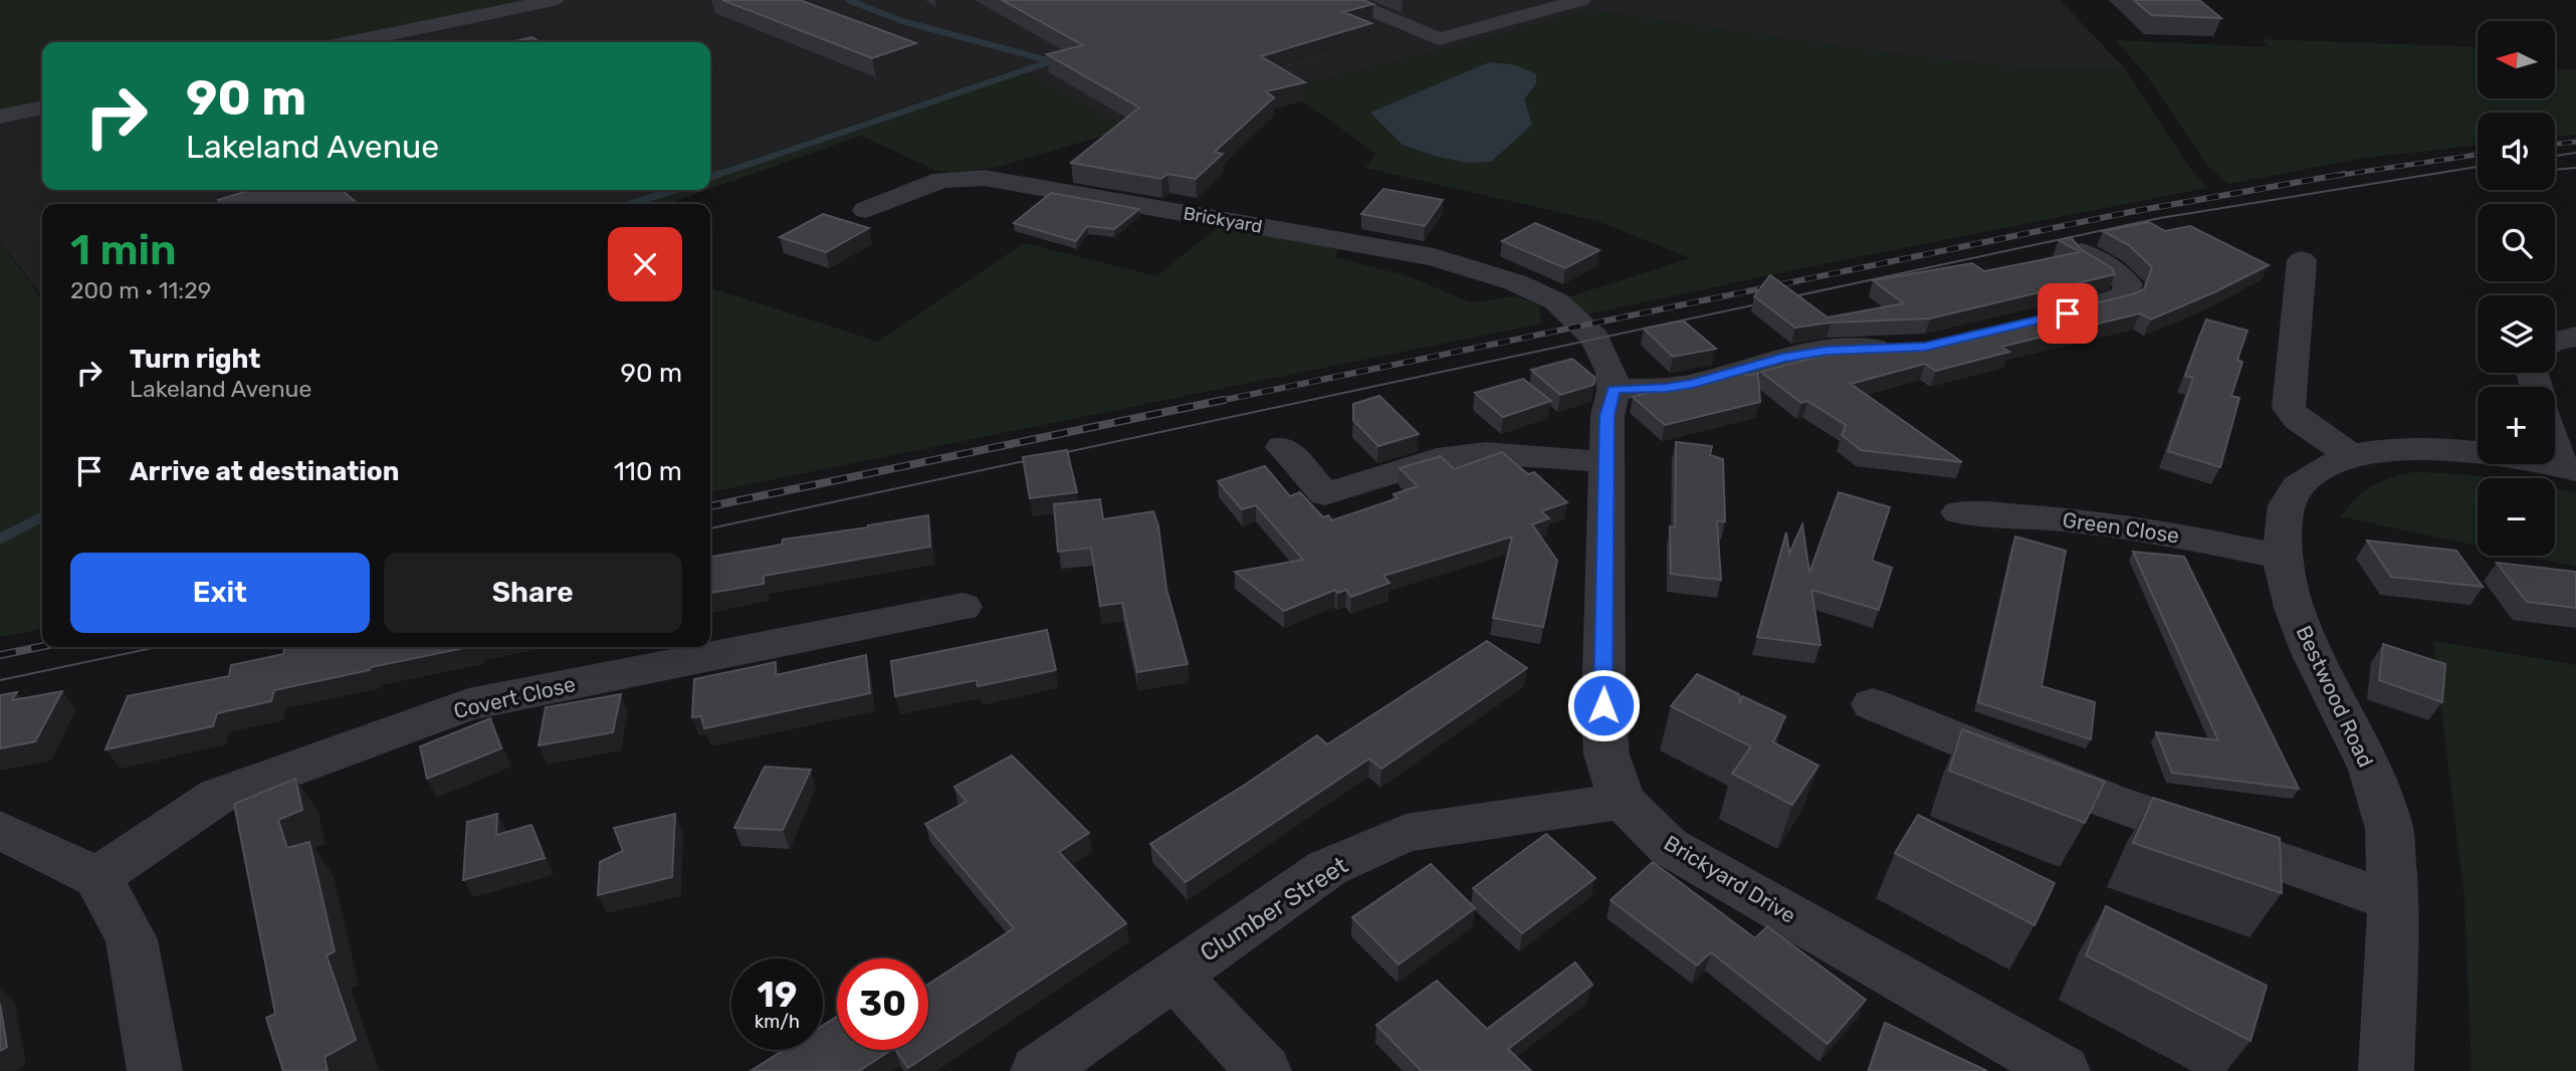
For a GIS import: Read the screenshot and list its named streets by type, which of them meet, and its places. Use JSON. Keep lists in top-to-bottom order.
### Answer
{
  "streets": {
    "street": [
      "Brickyard",
      "Green Close",
      "Bestwood Road",
      "Covert Close",
      "Brickyard Drive",
      "Clumber Street"
    ]
  },
  "crossings": [
    ["Brickyard", "Brickyard Drive"],
    ["Green Close", "Bestwood Road"],
    ["Brickyard Drive", "Clumber Street"]
  ],
  "north": "left",
  "page": {
    "map_buttons": ["+", "−"],
    "turn": ["90 m", "Lakeland Avenue"],
    "heading": ["1 min", "200 m · 11:29"],
    "list": [
      {
        "name": "Turn right",
        "note": "Lakeland Avenue",
        "value": "90 m"
      },
      {
        "name": "Arrive at destination",
        "value": "110 m"
      }
    ],
    "buttons": ["Exit", "Share"],
    "speed": "19 km/h",
    "limit": "30"
  }
}
